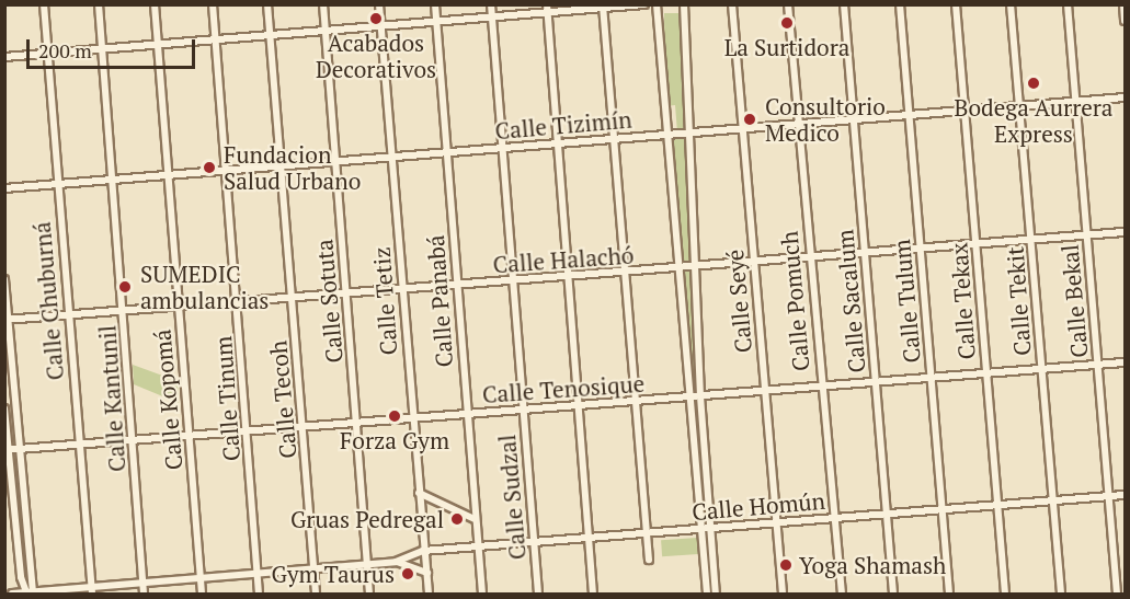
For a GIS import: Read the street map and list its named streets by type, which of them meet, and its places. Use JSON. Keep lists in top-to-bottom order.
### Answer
{
  "streets": {
    "street": [
      "Calle Tizimín",
      "Calle Halachó",
      "Calle Chuburná",
      "Calle Sotuta",
      "Calle Tetiz",
      "Calle Panabá",
      "Calle Seyé",
      "Calle Pomuch",
      "Calle Sacalum",
      "Calle Tulum",
      "Calle Tekax",
      "Calle Tekit",
      "Calle Bekal",
      "Calle Tenosique",
      "Calle Kantunil",
      "Calle Tinum",
      "Calle Kopomá",
      "Calle Tecoh",
      "Calle Sudzal",
      "Calle Homún"
    ]
  },
  "crossings": [
    ["Calle Tizimín", "Calle Chuburná"],
    ["Calle Tizimín", "Calle Sotuta"],
    ["Calle Tizimín", "Calle Tetiz"],
    ["Calle Tizimín", "Calle Panabá"],
    ["Calle Tizimín", "Calle Seyé"],
    ["Calle Tizimín", "Calle Pomuch"],
    ["Calle Tizimín", "Calle Sacalum"],
    ["Calle Tizimín", "Calle Tulum"],
    ["Calle Tizimín", "Calle Tekax"],
    ["Calle Tizimín", "Calle Tekit"],
    ["Calle Tizimín", "Calle Bekal"],
    ["Calle Tizimín", "Calle Kantunil"],
    ["Calle Tizimín", "Calle Tinum"],
    ["Calle Tizimín", "Calle Kopomá"],
    ["Calle Tizimín", "Calle Tecoh"],
    ["Calle Tizimín", "Calle Sudzal"],
    ["Calle Halachó", "Calle Chuburná"],
    ["Calle Halachó", "Calle Sotuta"],
    ["Calle Halachó", "Calle Tetiz"],
    ["Calle Halachó", "Calle Panabá"],
    ["Calle Halachó", "Calle Seyé"],
    ["Calle Halachó", "Calle Pomuch"],
    ["Calle Halachó", "Calle Sacalum"],
    ["Calle Halachó", "Calle Tulum"],
    ["Calle Halachó", "Calle Tekax"],
    ["Calle Halachó", "Calle Tekit"],
    ["Calle Halachó", "Calle Bekal"],
    ["Calle Halachó", "Calle Kantunil"],
    ["Calle Halachó", "Calle Tinum"],
    ["Calle Halachó", "Calle Kopomá"],
    ["Calle Halachó", "Calle Tecoh"],
    ["Calle Halachó", "Calle Sudzal"],
    ["Calle Chuburná", "Calle Tenosique"],
    ["Calle Chuburná", "Calle Homún"],
    ["Calle Sotuta", "Calle Tenosique"],
    ["Calle Sotuta", "Calle Homún"],
    ["Calle Tetiz", "Calle Tenosique"],
    ["Calle Tetiz", "Calle Homún"],
    ["Calle Panabá", "Calle Tenosique"],
    ["Calle Panabá", "Calle Homún"],
    ["Calle Seyé", "Calle Tenosique"],
    ["Calle Seyé", "Calle Homún"],
    ["Calle Pomuch", "Calle Tenosique"],
    ["Calle Pomuch", "Calle Homún"],
    ["Calle Sacalum", "Calle Tenosique"],
    ["Calle Sacalum", "Calle Homún"],
    ["Calle Tulum", "Calle Tenosique"],
    ["Calle Tulum", "Calle Homún"],
    ["Calle Tekax", "Calle Tenosique"],
    ["Calle Tekax", "Calle Homún"],
    ["Calle Tekit", "Calle Tenosique"],
    ["Calle Tekit", "Calle Homún"],
    ["Calle Bekal", "Calle Tenosique"],
    ["Calle Bekal", "Calle Homún"],
    ["Calle Tenosique", "Calle Kantunil"],
    ["Calle Tenosique", "Calle Tinum"],
    ["Calle Tenosique", "Calle Kopomá"],
    ["Calle Tenosique", "Calle Tecoh"],
    ["Calle Tenosique", "Calle Sudzal"],
    ["Calle Kantunil", "Calle Homún"],
    ["Calle Tinum", "Calle Homún"],
    ["Calle Kopomá", "Calle Homún"],
    ["Calle Tecoh", "Calle Homún"],
    ["Calle Sudzal", "Calle Homún"]
  ],
  "places": [
    "Acabados Decorativos",
    "La Surtidora",
    "Bodega Aurrera Express",
    "Consultorio Medico",
    "Fundacion Salud Urbano",
    "SUMEDIC ambulancias",
    "Forza Gym",
    "Gruas Pedregal",
    "Yoga Shamash",
    "Gym Taurus"
  ],
  "scale_bar": "200 m"
}
